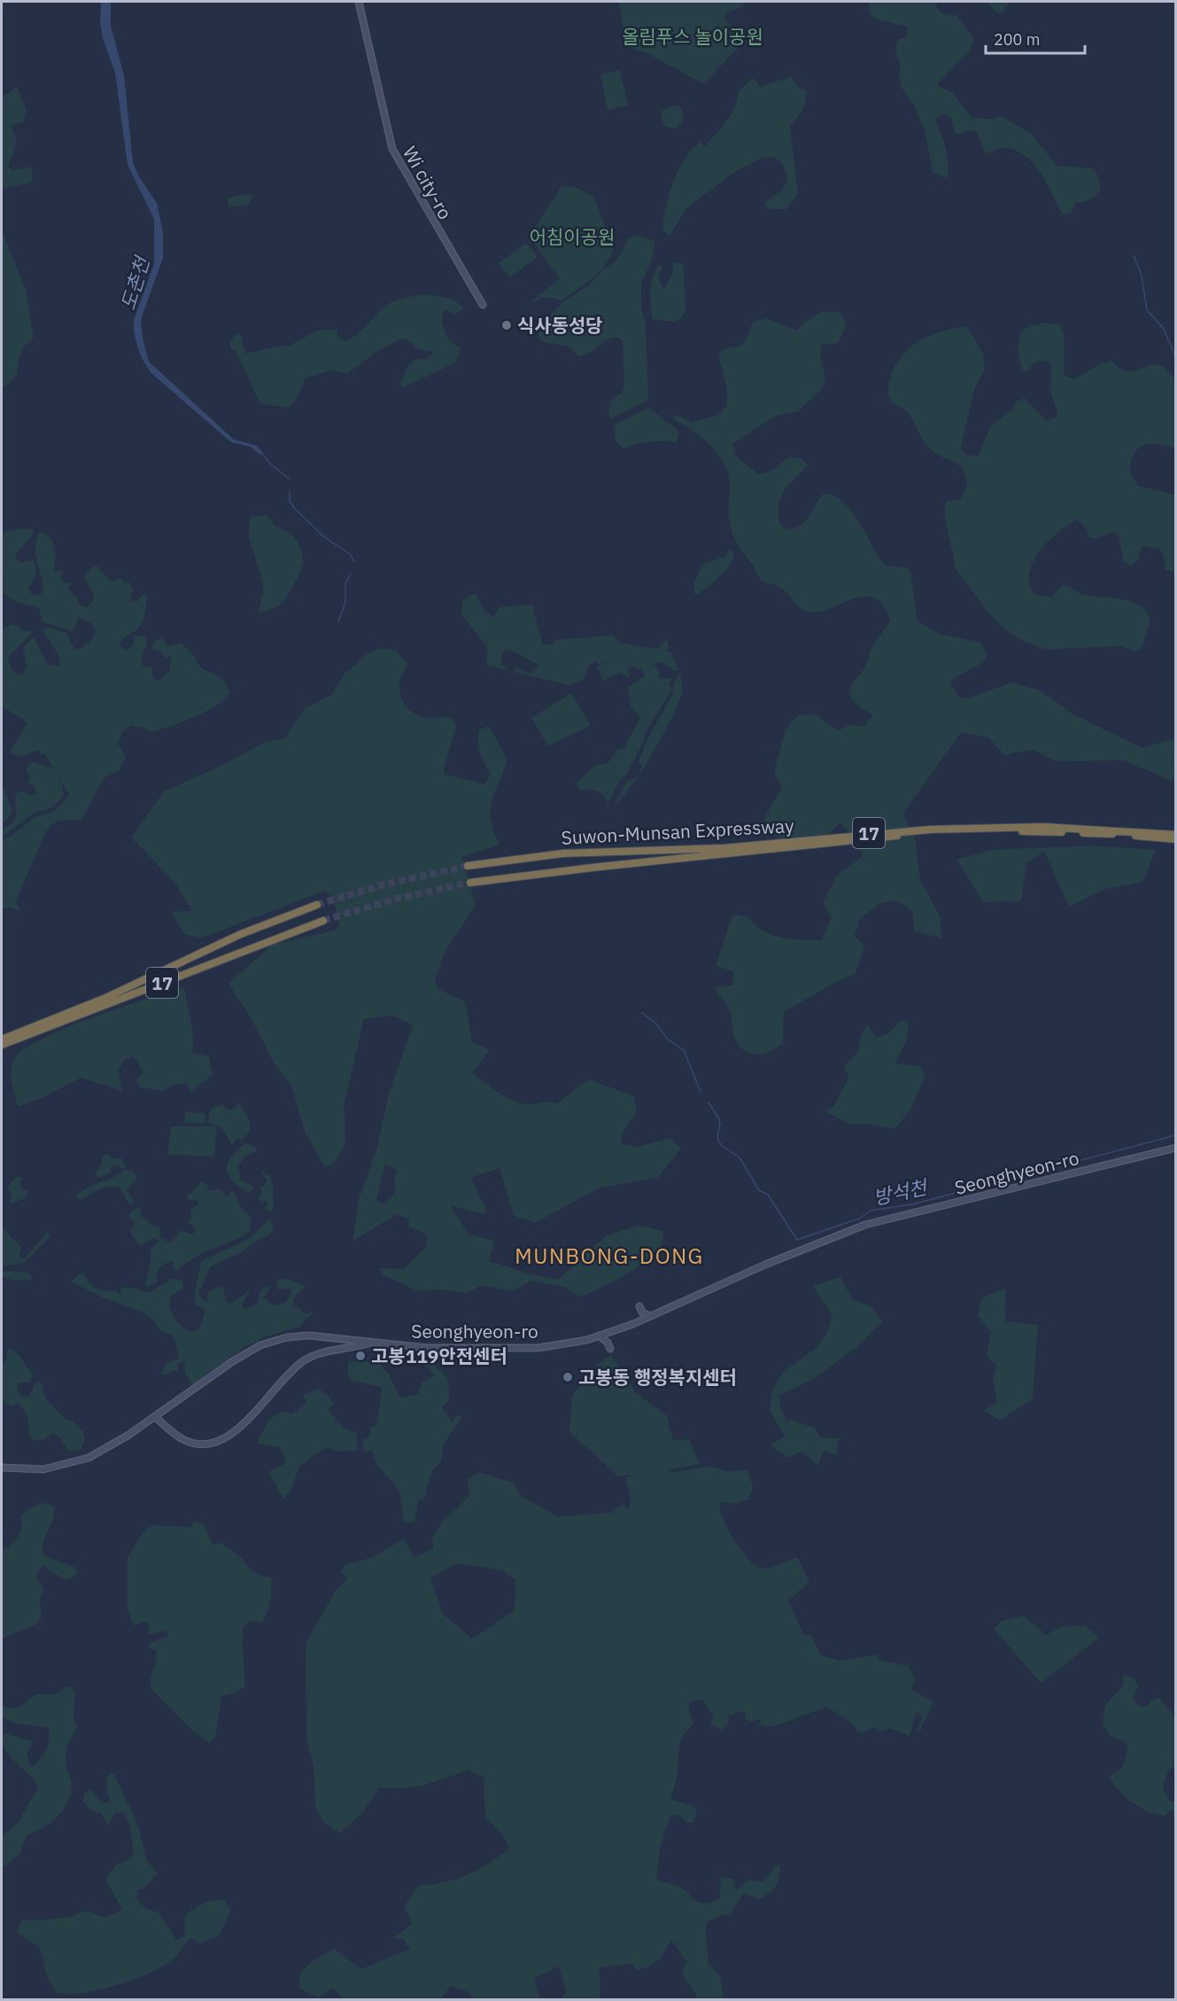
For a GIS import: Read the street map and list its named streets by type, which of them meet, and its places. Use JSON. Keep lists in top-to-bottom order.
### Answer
{
  "streets": {
    "highway": ["Suwon-Munsan Expressway", "17"],
    "main road": ["Wi city-ro", "Seonghyeon-ro"]
  },
  "districts": ["MUNBONG-DONG"],
  "water": ["도촌천", "방석천"],
  "parks": ["올림푸스 놀이공원", "어침이공원"],
  "places": ["식사동성당", "고봉119안전센터", "고봉동 행정복지센터"],
  "scale_bar": "200 m"
}
